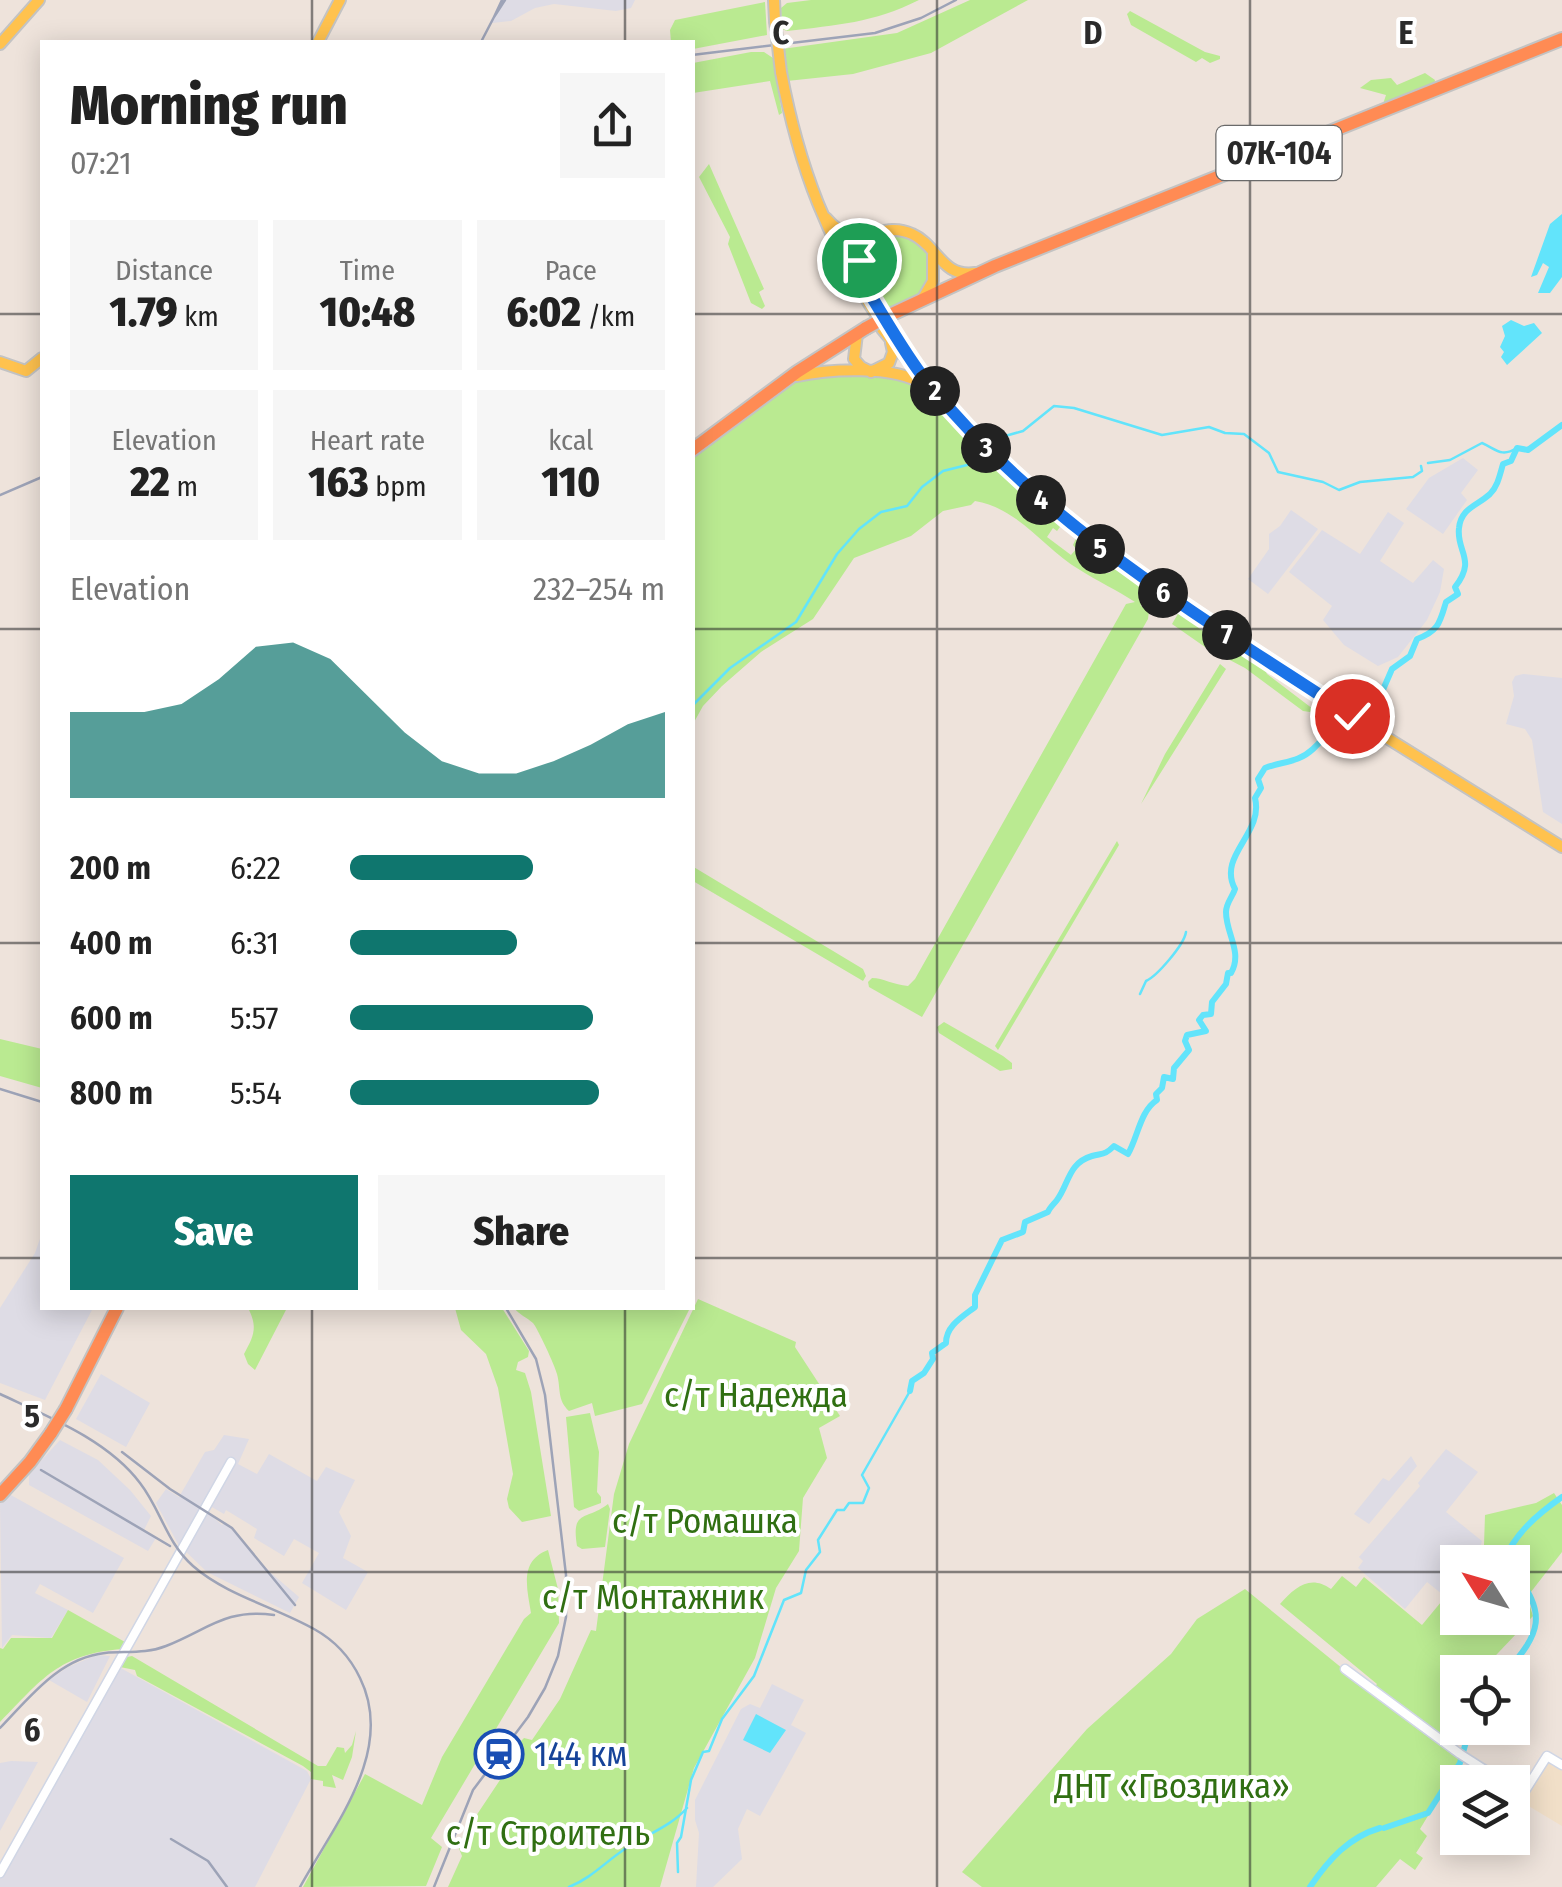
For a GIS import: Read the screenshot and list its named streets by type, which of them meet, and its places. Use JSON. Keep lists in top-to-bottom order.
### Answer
{
  "streets": {
    "highway": ["07К-104"]
  },
  "parks": [
    "с/т Надежда",
    "с/т Ромашка",
    "с/т Монтажник",
    "ДНТ «Гвоздика»",
    "с/т Строитель"
  ],
  "places": {
    "station": ["144 км"]
  },
  "north": "top left",
  "page": {
    "heading": ["Morning run", "07:21"],
    "stats": [
      ["Distance", "1.79 km"],
      ["Time", "10:48"],
      ["Pace", "6:02 /km"],
      ["Elevation", "22 m"],
      ["Heart rate", "163 bpm"],
      ["kcal", "110"]
    ],
    "pins": [
      "2",
      "3",
      "4",
      "5",
      "6",
      "7"
    ],
    "chart": ["Elevation", "232–254 m"],
    "list": [
      {
        "name": "200 m",
        "note": "6:22"
      },
      {
        "name": "400 m",
        "note": "6:31"
      },
      {
        "name": "600 m",
        "note": "5:57"
      },
      {
        "name": "800 m",
        "note": "5:54"
      }
    ],
    "buttons": ["Save", "Share"]
  },
  "grid": {
    "columns": ["C", "D", "E"],
    "rows": ["5", "6"]
  }
}
